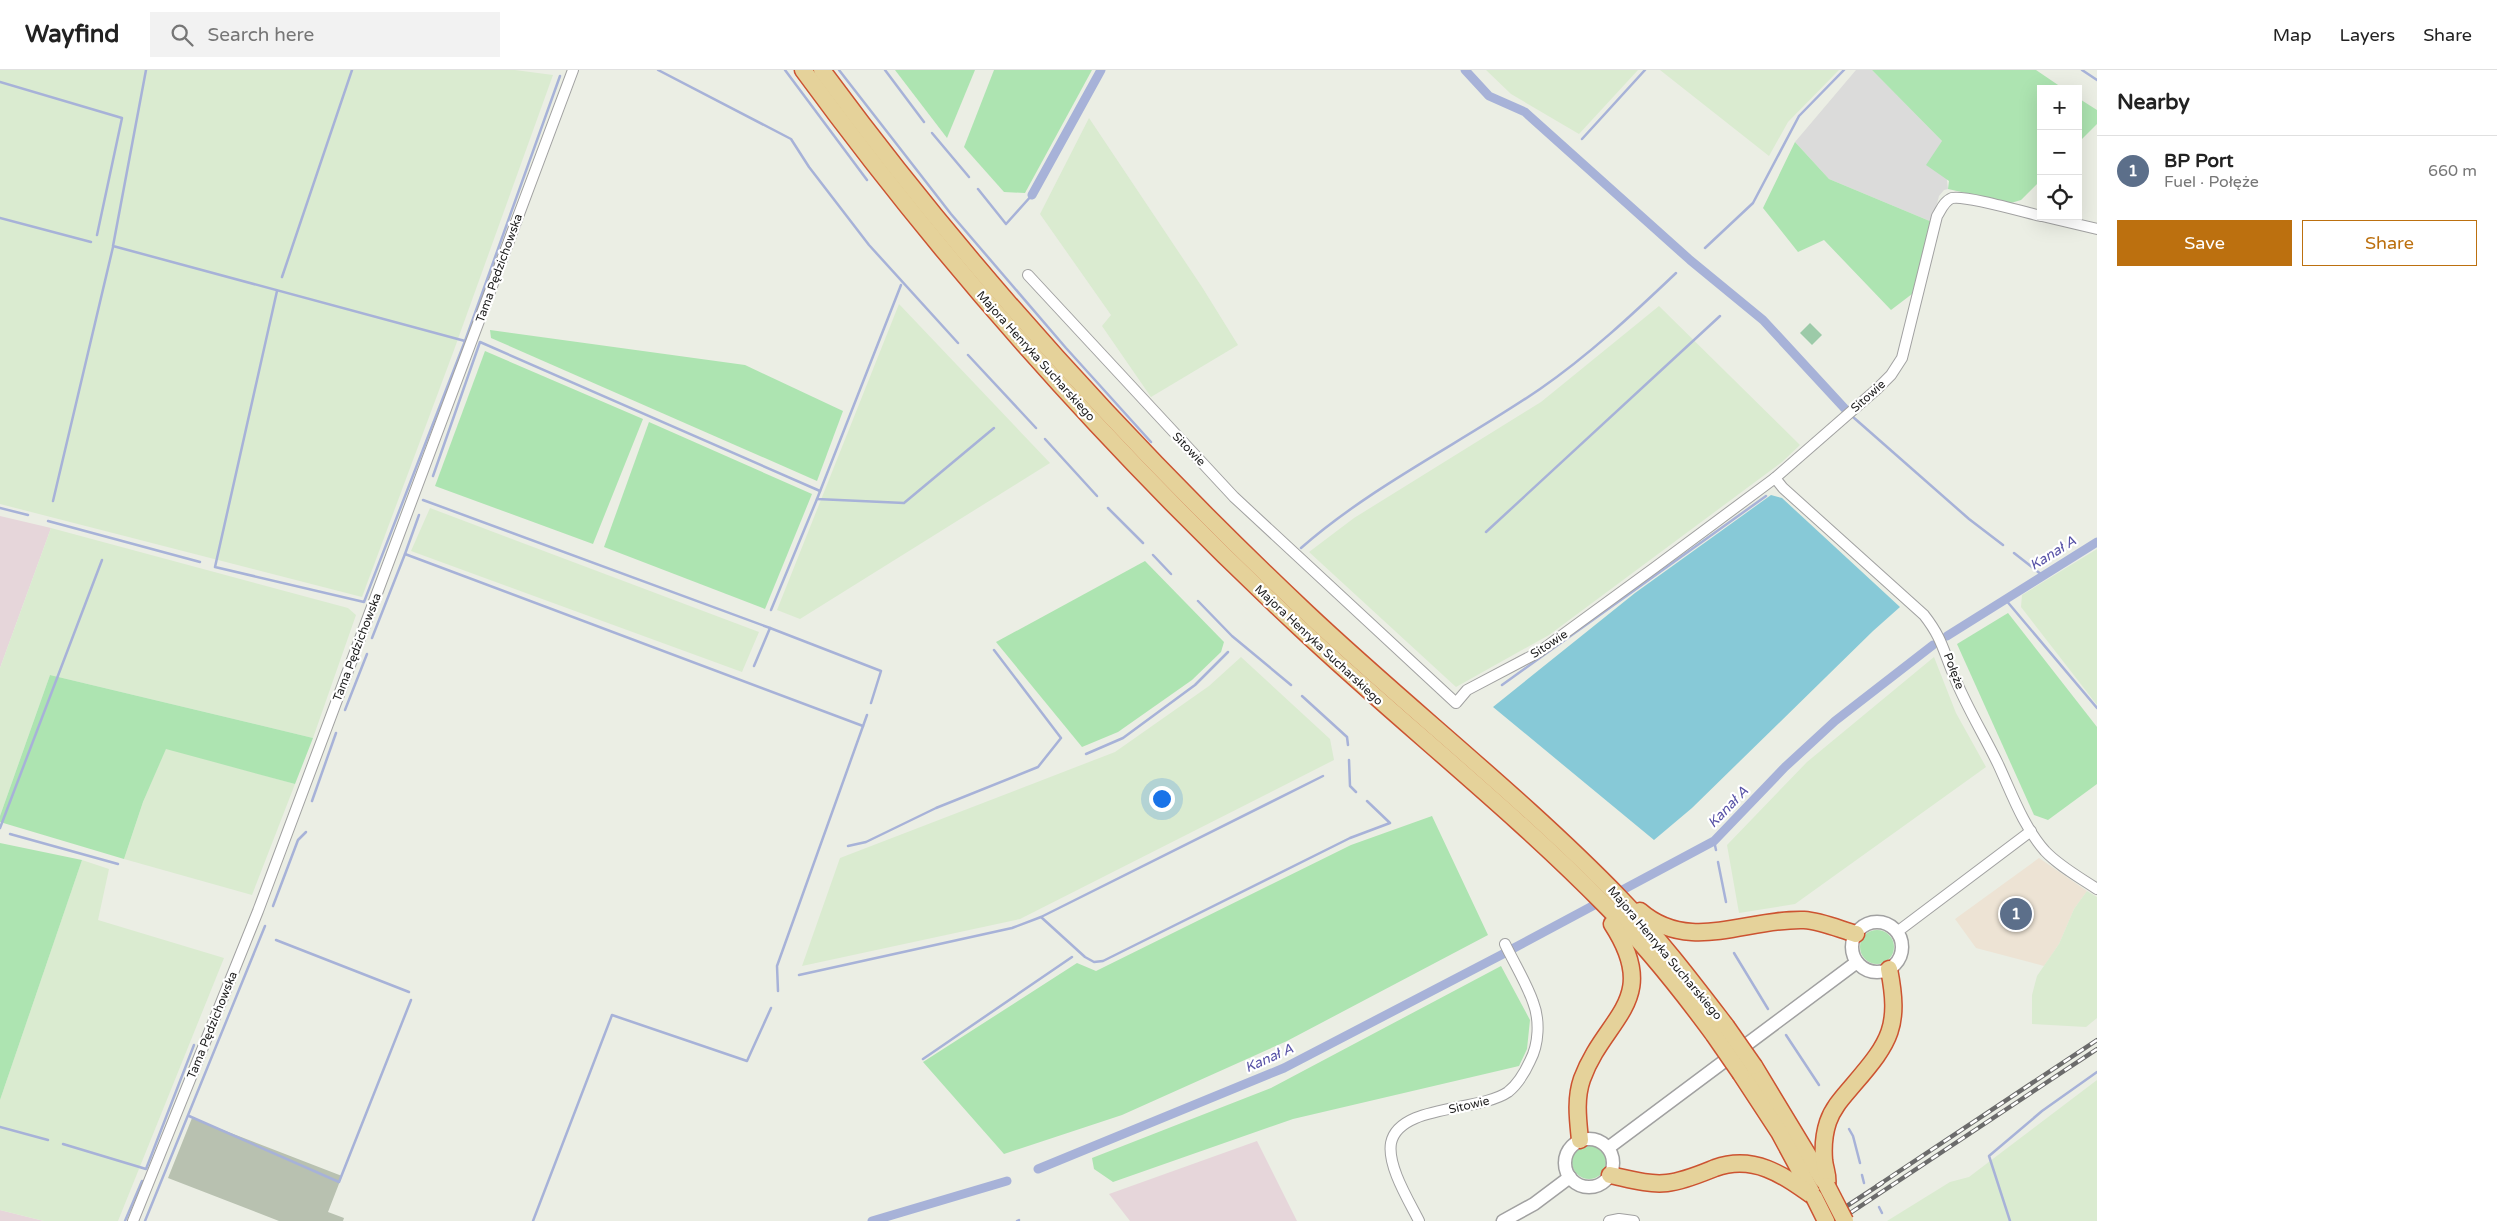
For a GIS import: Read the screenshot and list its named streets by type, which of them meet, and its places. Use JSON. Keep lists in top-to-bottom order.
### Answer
{
  "streets": {
    "highway": ["Majora Henryka Sucharskiego"],
    "street": ["Tama Pędzichowska", "Sitowie", "Połęże"]
  },
  "crossings": [
    ["Sitowie", "Połęże"]
  ],
  "water": ["Kanał A"],
  "page": {
    "header": "Wayfind",
    "search": "Search here",
    "nav": ["Map", "Layers", "Share"],
    "heading": "Nearby",
    "map_buttons": ["+", "−"],
    "list": [
      {
        "mark": "1",
        "name": "BP Port",
        "note": "Fuel · Połęże",
        "value": "660 m"
      }
    ],
    "buttons": ["Save", "Share"],
    "pins": "1"
  }
}
